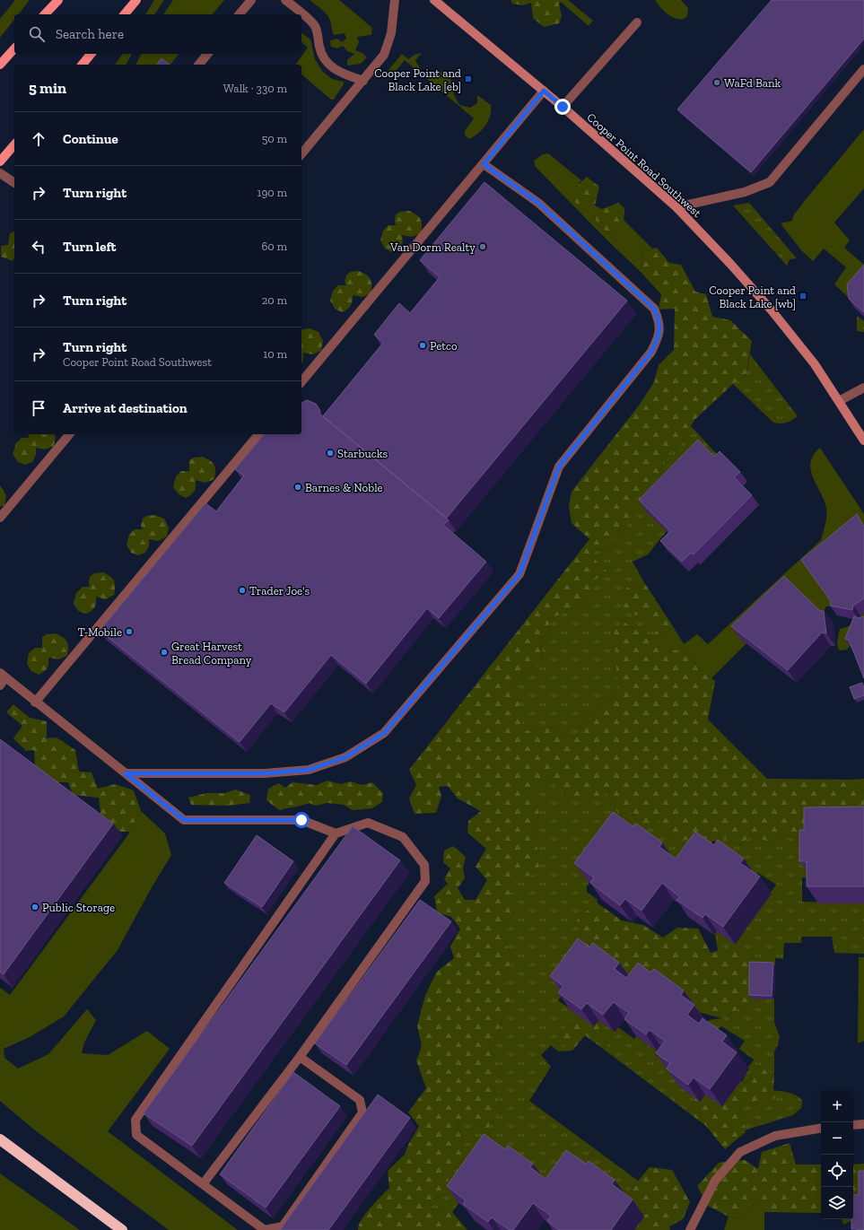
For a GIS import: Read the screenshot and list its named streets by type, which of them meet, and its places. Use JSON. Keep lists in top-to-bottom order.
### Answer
{
  "streets": {
    "main road": ["Cooper Point Road Southwest"]
  },
  "places": {
    "transit": ["Cooper Point and Black Lake [eb]", "Cooper Point and Black Lake [wb]"],
    "other": [
      "WaFd Bank",
      "Van Dorm Realty",
      "Petco",
      "Starbucks",
      "Barnes & Noble",
      "Trader Joe's",
      "T-Mobile",
      "Great Harvest Bread Company",
      "Public Storage"
    ]
  },
  "page": {
    "search": "Search here",
    "heading": ["5 min", "Walk · 330 m"],
    "list": [
      ["Continue", "50 m"],
      ["Turn right", "190 m"],
      ["Turn left", "60 m"],
      ["Turn right", "20 m"],
      ["Turn right", "Cooper Point Road Southwest", "10 m"],
      "Arrive at destination"
    ],
    "map_buttons": ["+", "−"]
  }
}
